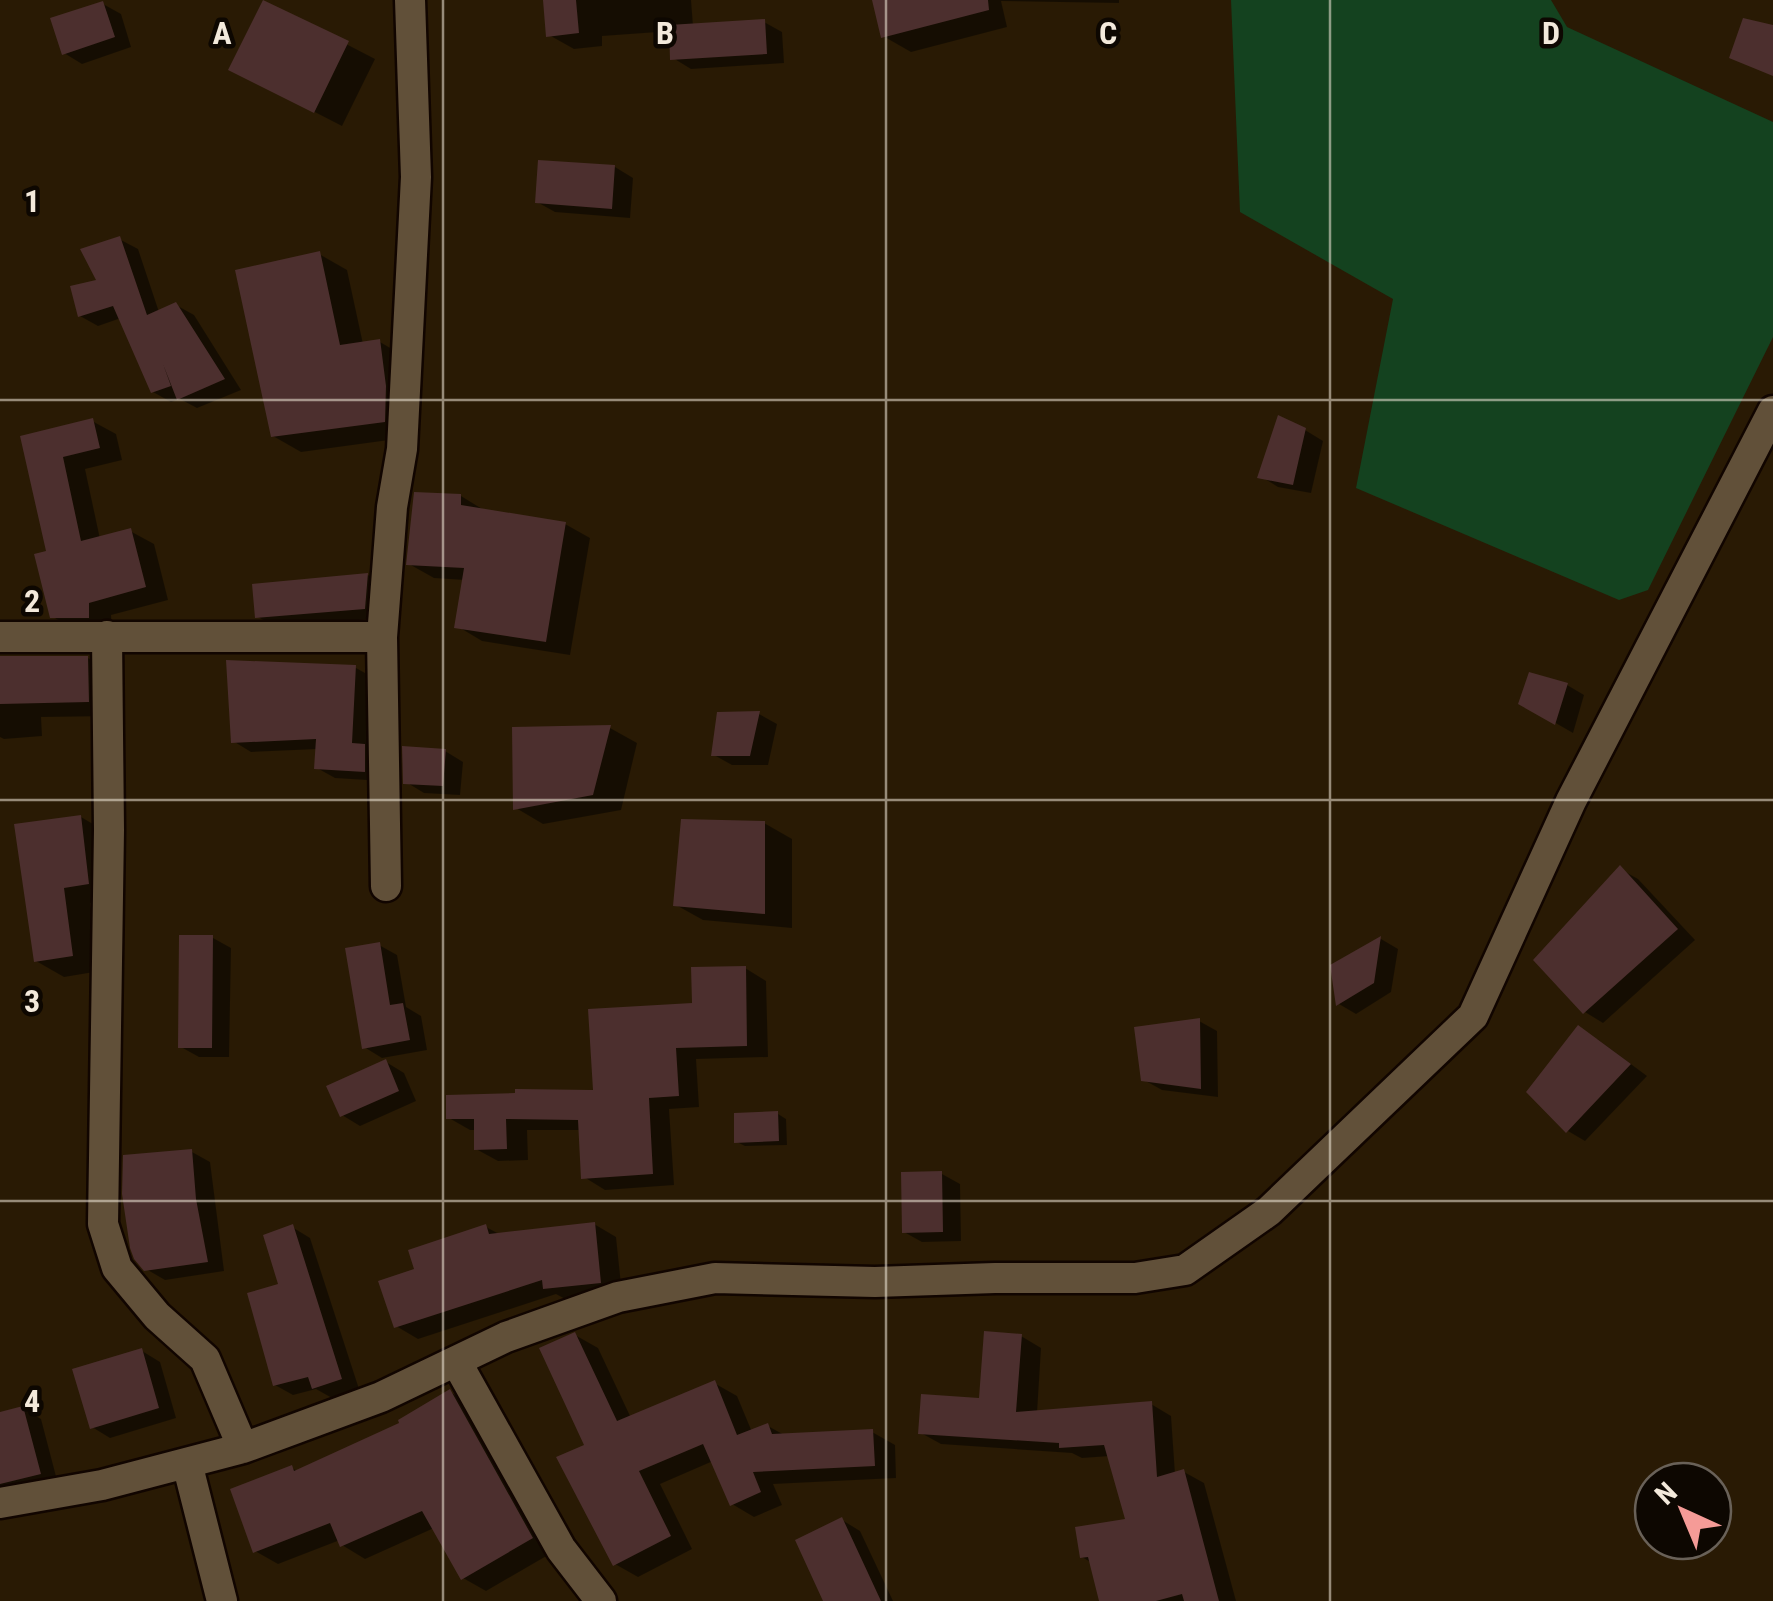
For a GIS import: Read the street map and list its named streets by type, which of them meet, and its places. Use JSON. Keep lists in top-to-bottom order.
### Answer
{
  "north": "top left",
  "grid": {
    "columns": [
      "A",
      "B",
      "C",
      "D"
    ],
    "rows": [
      "1",
      "2",
      "3",
      "4"
    ]
  }
}
